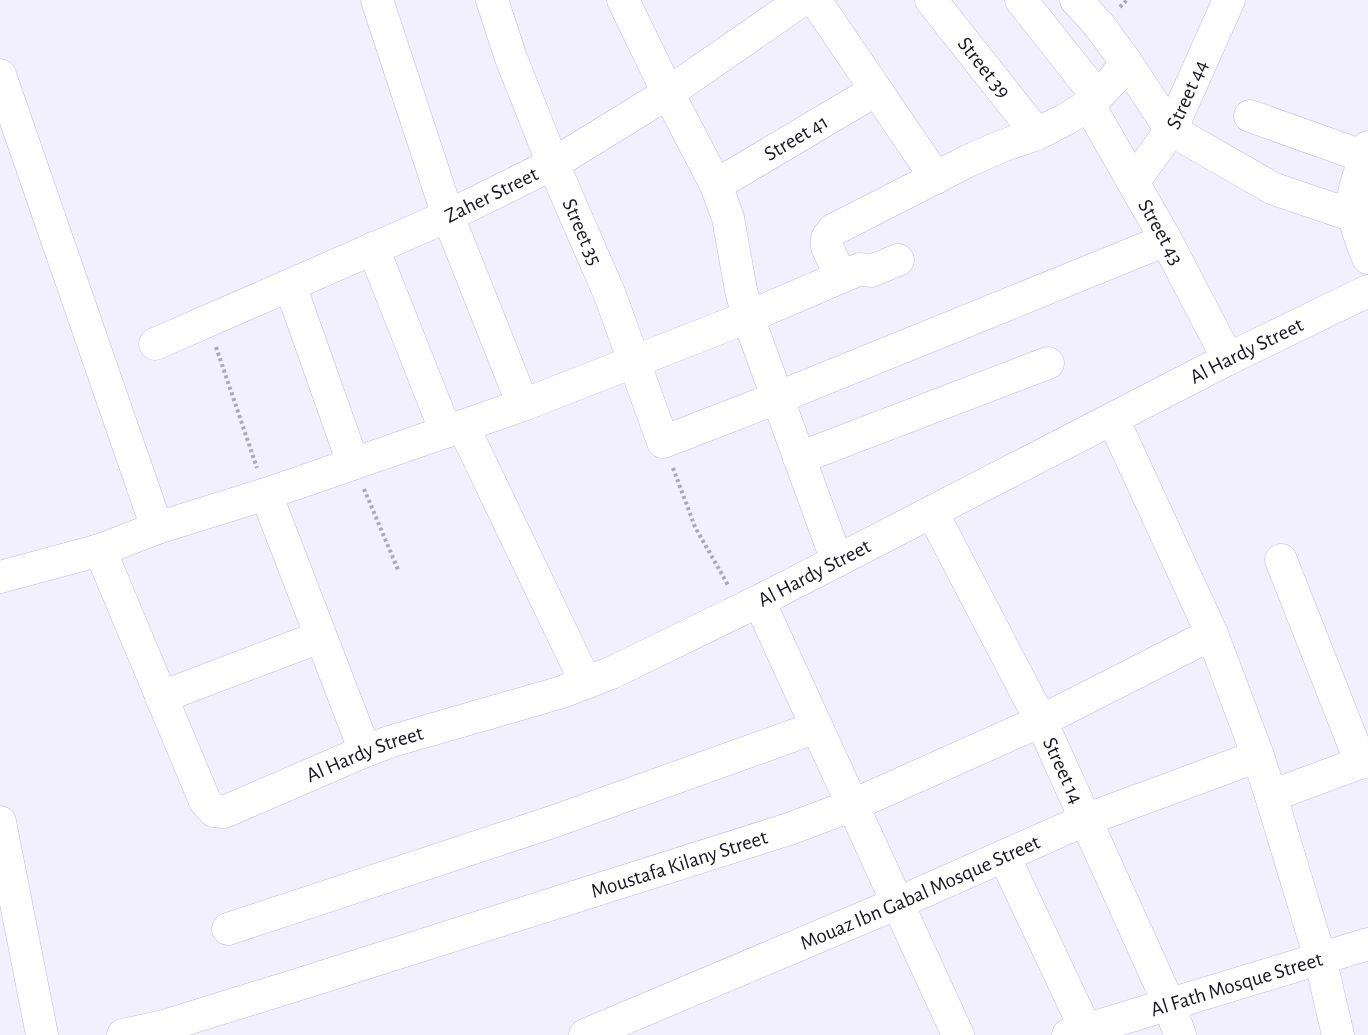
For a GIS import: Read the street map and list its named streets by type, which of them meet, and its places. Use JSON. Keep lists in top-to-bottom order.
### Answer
{
  "streets": {
    "street": [
      "Street 39",
      "Street 44",
      "Street 41",
      "Zaher Street",
      "Street 35",
      "Street 43",
      "Al Hardy Street",
      "Street 14",
      "Moustafa Kilany Street",
      "Mouaz Ibn Gabal Mosque Street",
      "Al Fath Mosque Street"
    ]
  },
  "crossings": [
    ["Street 44", "Street 43"],
    ["Zaher Street", "Street 35"],
    ["Street 43", "Al Hardy Street"],
    ["Al Hardy Street", "Street 14"],
    ["Street 14", "Moustafa Kilany Street"],
    ["Street 14", "Mouaz Ibn Gabal Mosque Street"],
    ["Street 14", "Al Fath Mosque Street"]
  ]
}
